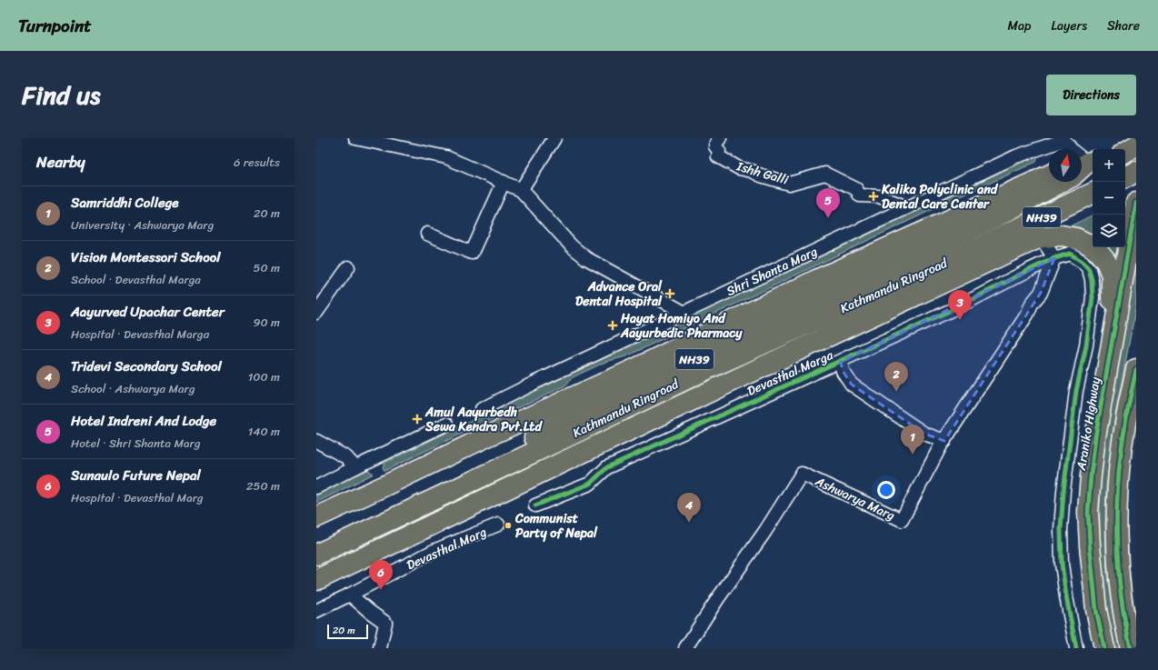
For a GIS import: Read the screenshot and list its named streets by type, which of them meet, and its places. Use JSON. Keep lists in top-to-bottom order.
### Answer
{
  "streets": {
    "main road": ["NH39", "Kathmandu Ringroad", "Araniko Highway"],
    "street": [
      "Ishh Galli",
      "Shri Shanta Marg",
      "Devasthal Marga",
      "Ashwarya Marg",
      "Devasthal Marg"
    ]
  },
  "crossings": [
    ["Ishh Galli", "Shri Shanta Marg"],
    ["Devasthal Marga", "Ashwarya Marg"]
  ],
  "places": {
    "health": [
      "Kalika Polyclinic and Dental Care Center",
      "Advance Oral Dental Hospital",
      "Hayat Homiyo And Aayurbedic Pharmacy",
      "Amul Aayurbedh Sewa Kendra Pvt.Ltd"
    ],
    "other": ["Communist Party of Nepal"]
  },
  "scale_bar": "20 m",
  "north": "top",
  "page": {
    "header": "Turnpoint",
    "nav": ["Map", "Layers", "Share"],
    "title": "Find us",
    "buttons": "Directions",
    "heading": ["Nearby", "6 results"],
    "map_buttons": ["+", "−"],
    "list": [
      {
        "mark": "1",
        "name": "Samriddhi College",
        "note": "University · Ashwarya Marg",
        "value": "20 m"
      },
      {
        "mark": "2",
        "name": "Vision Montessori School",
        "note": "School · Devasthal Marga",
        "value": "50 m"
      },
      {
        "mark": "3",
        "name": "Aayurved Upachar Center",
        "note": "Hospital · Devasthal Marga",
        "value": "90 m"
      },
      {
        "mark": "4",
        "name": "Tridevi Secondary School",
        "note": "School · Ashwarya Marg",
        "value": "100 m"
      },
      {
        "mark": "5",
        "name": "Hotel Indreni And Lodge",
        "note": "Hotel · Shri Shanta Marg",
        "value": "140 m"
      },
      {
        "mark": "6",
        "name": "Sunaulo Future Nepal",
        "note": "Hospital · Devasthal Marg",
        "value": "250 m"
      }
    ],
    "pins": [
      "5",
      "3",
      "2",
      "1",
      "4",
      "6"
    ],
    "scale": "20 m"
  }
}
